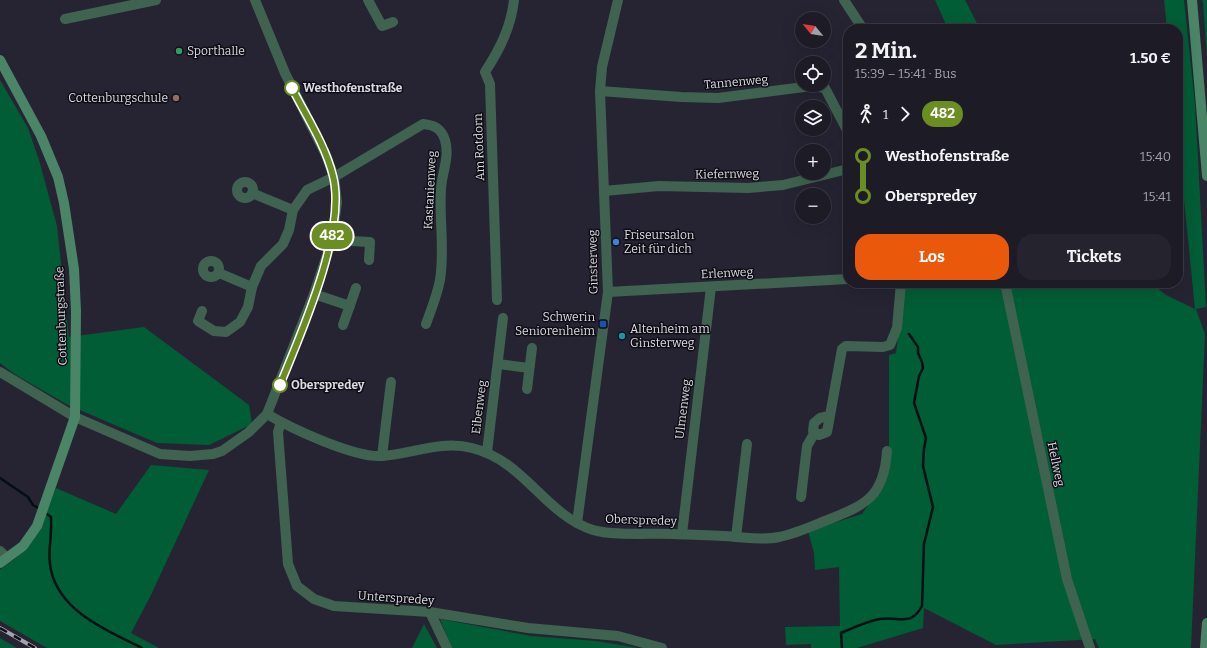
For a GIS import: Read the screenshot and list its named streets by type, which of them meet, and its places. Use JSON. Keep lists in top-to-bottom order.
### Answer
{
  "streets": {
    "street": [
      "Tannenweg",
      "Am Rotdorn",
      "Kiefernweg",
      "Kastanienweg",
      "Ginsterweg",
      "Erlenweg",
      "Cottenburgstraße",
      "Eibenweg",
      "Ulmenweg",
      "Hellweg",
      "Oberspredey",
      "Unterspredey"
    ]
  },
  "crossings": [
    ["Tannenweg", "Ginsterweg"],
    ["Kiefernweg", "Ginsterweg"],
    ["Ginsterweg", "Erlenweg"],
    ["Ginsterweg", "Oberspredey"],
    ["Erlenweg", "Ulmenweg"],
    ["Eibenweg", "Oberspredey"],
    ["Ulmenweg", "Oberspredey"],
    ["Oberspredey", "Unterspredey"]
  ],
  "places": {
    "other": [
      "Sporthalle",
      "Westhofenstraße",
      "Cottenburgschule",
      "Friseursalon Zeit für dich",
      "Altenheim am Ginsterweg",
      "Oberspredey"
    ],
    "transit": ["Schwerin Seniorenheim"]
  },
  "lines": ["bus line 482"],
  "north": "top left",
  "page": {
    "on_map": "482",
    "map_buttons": ["+", "−"],
    "heading": ["2 Min.", "15:39 – 15:41 · Bus", "1.50 €"],
    "legs": ["1", "482"],
    "list": [
      {
        "name": "Westhofenstraße",
        "value": "15:40"
      },
      {
        "name": "Oberspredey",
        "value": "15:41"
      }
    ],
    "buttons": ["Los", "Tickets"]
  }
}
